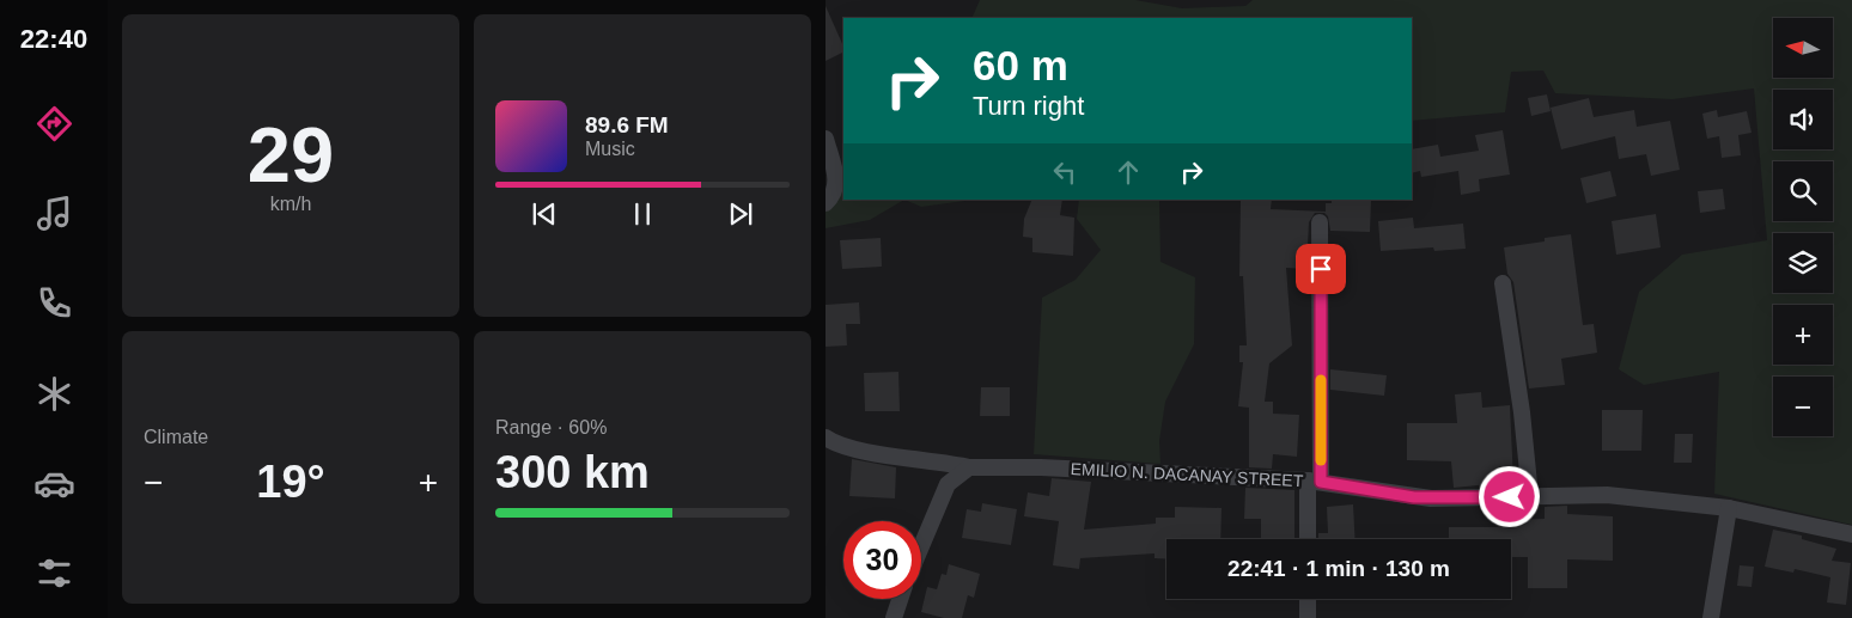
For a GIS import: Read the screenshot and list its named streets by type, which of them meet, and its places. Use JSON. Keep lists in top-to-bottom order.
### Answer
{
  "streets": {
    "street": ["EMILIO N. DACANAY STREET"]
  },
  "north": "left",
  "page": {
    "tabs": "22:40",
    "tile": [
      ["29", "km/h"],
      "Climate",
      ["Range · 60%", "300 km"]
    ],
    "map_buttons": ["+", "−"],
    "turn": ["60 m", "Turn right"],
    "song": ["89.6 FM", "Music"],
    "heat": ["−", "19°", "+"],
    "limit": "30",
    "trip": "22:41 · 1 min · 130 m"
  }
}
